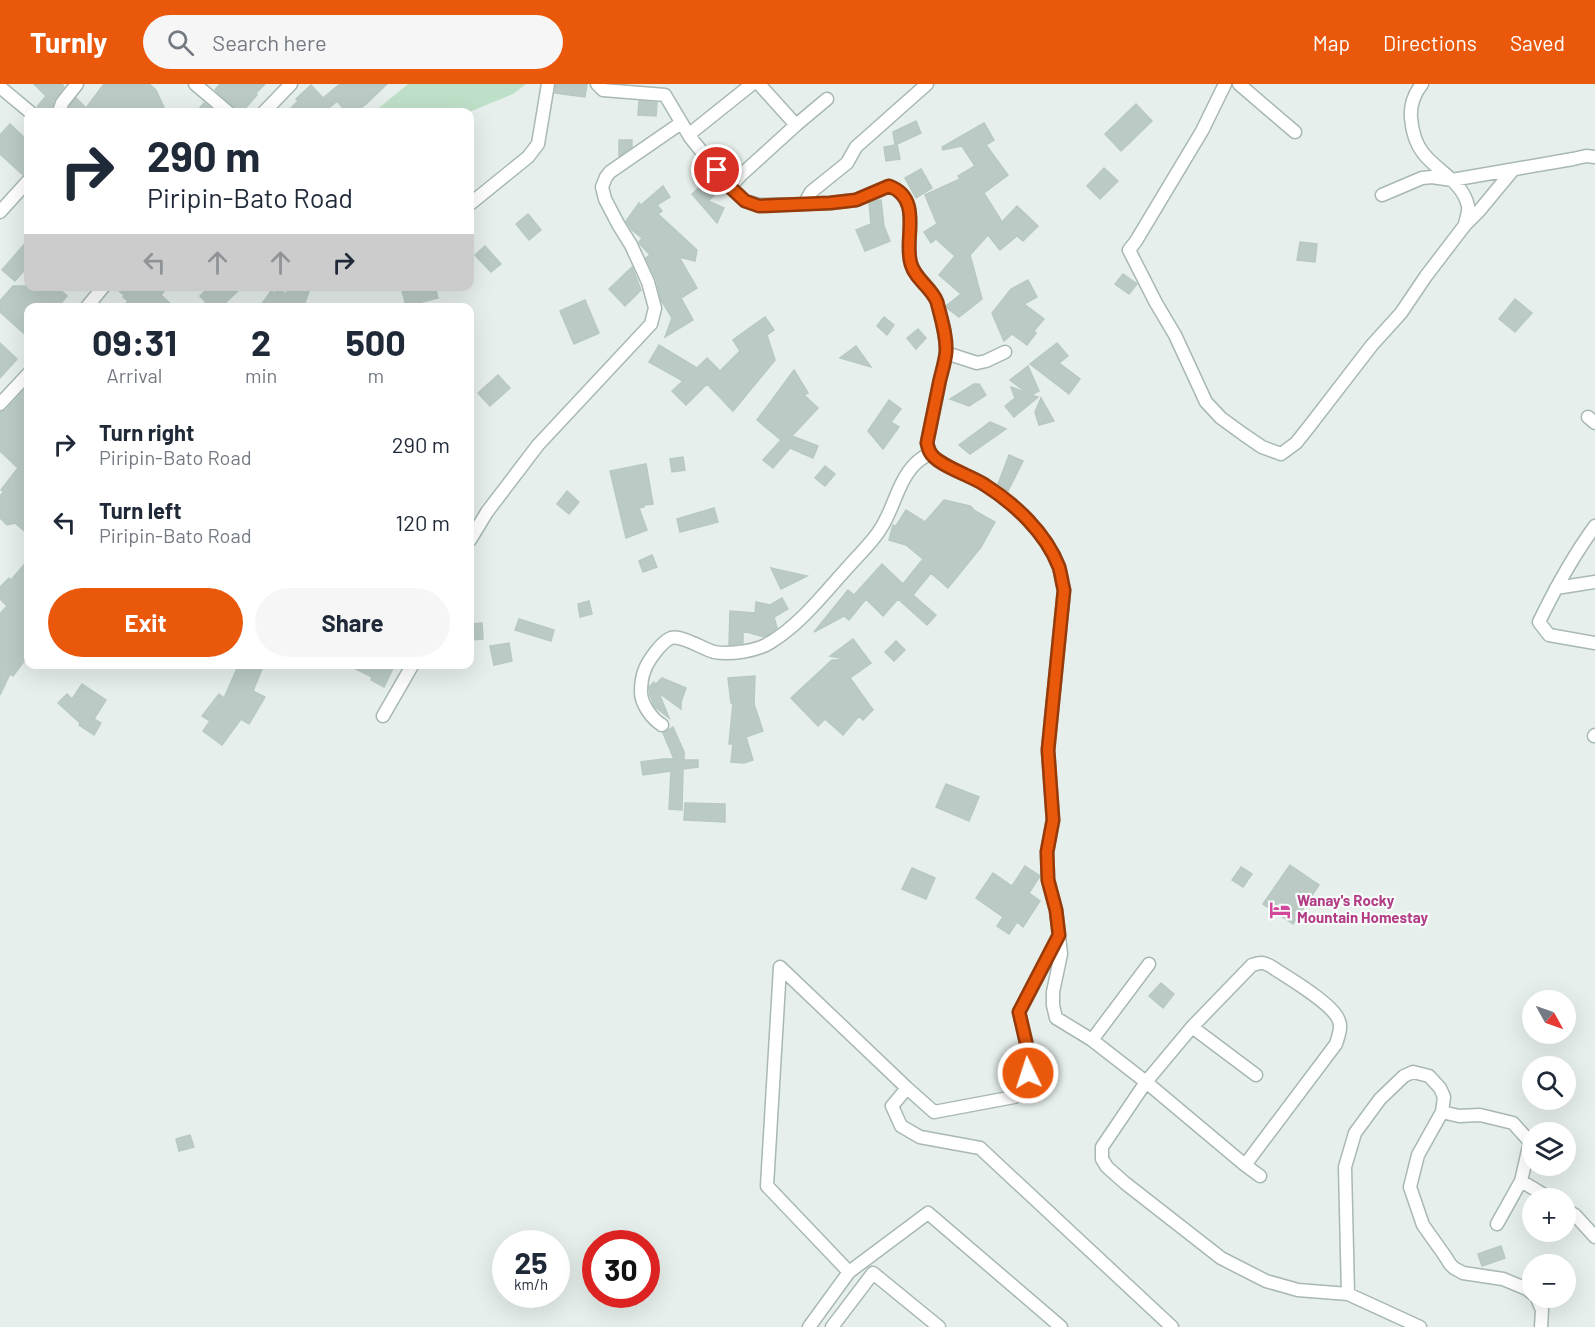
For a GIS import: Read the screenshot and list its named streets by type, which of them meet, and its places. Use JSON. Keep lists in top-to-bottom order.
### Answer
{
  "places": {
    "hotel": ["Wanay's Rocky Mountain Homestay"]
  },
  "north": "bottom right",
  "page": {
    "header": "Turnly",
    "search": "Search here",
    "nav": ["Map", "Directions", "Saved"],
    "turn": ["290 m", "Piripin-Bato Road"],
    "eta": [
      "09:31",
      "Arrival",
      "2",
      "min",
      "500",
      "m"
    ],
    "list": [
      {
        "name": "Turn right",
        "note": "Piripin-Bato Road",
        "value": "290 m"
      },
      {
        "name": "Turn left",
        "note": "Piripin-Bato Road",
        "value": "120 m"
      }
    ],
    "buttons": ["Exit", "Share"],
    "map_buttons": ["+", "−"],
    "speed": "25 km/h",
    "limit": "30"
  }
}
